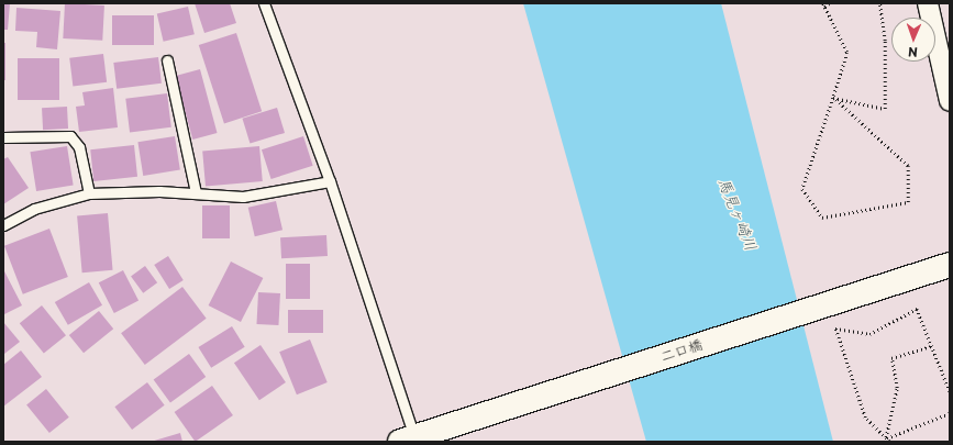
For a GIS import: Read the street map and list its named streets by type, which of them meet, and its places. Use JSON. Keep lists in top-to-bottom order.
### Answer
{
  "streets": {
    "street": ["二口橋"]
  },
  "water": ["馬見ヶ崎川"],
  "north": "bottom"
}
